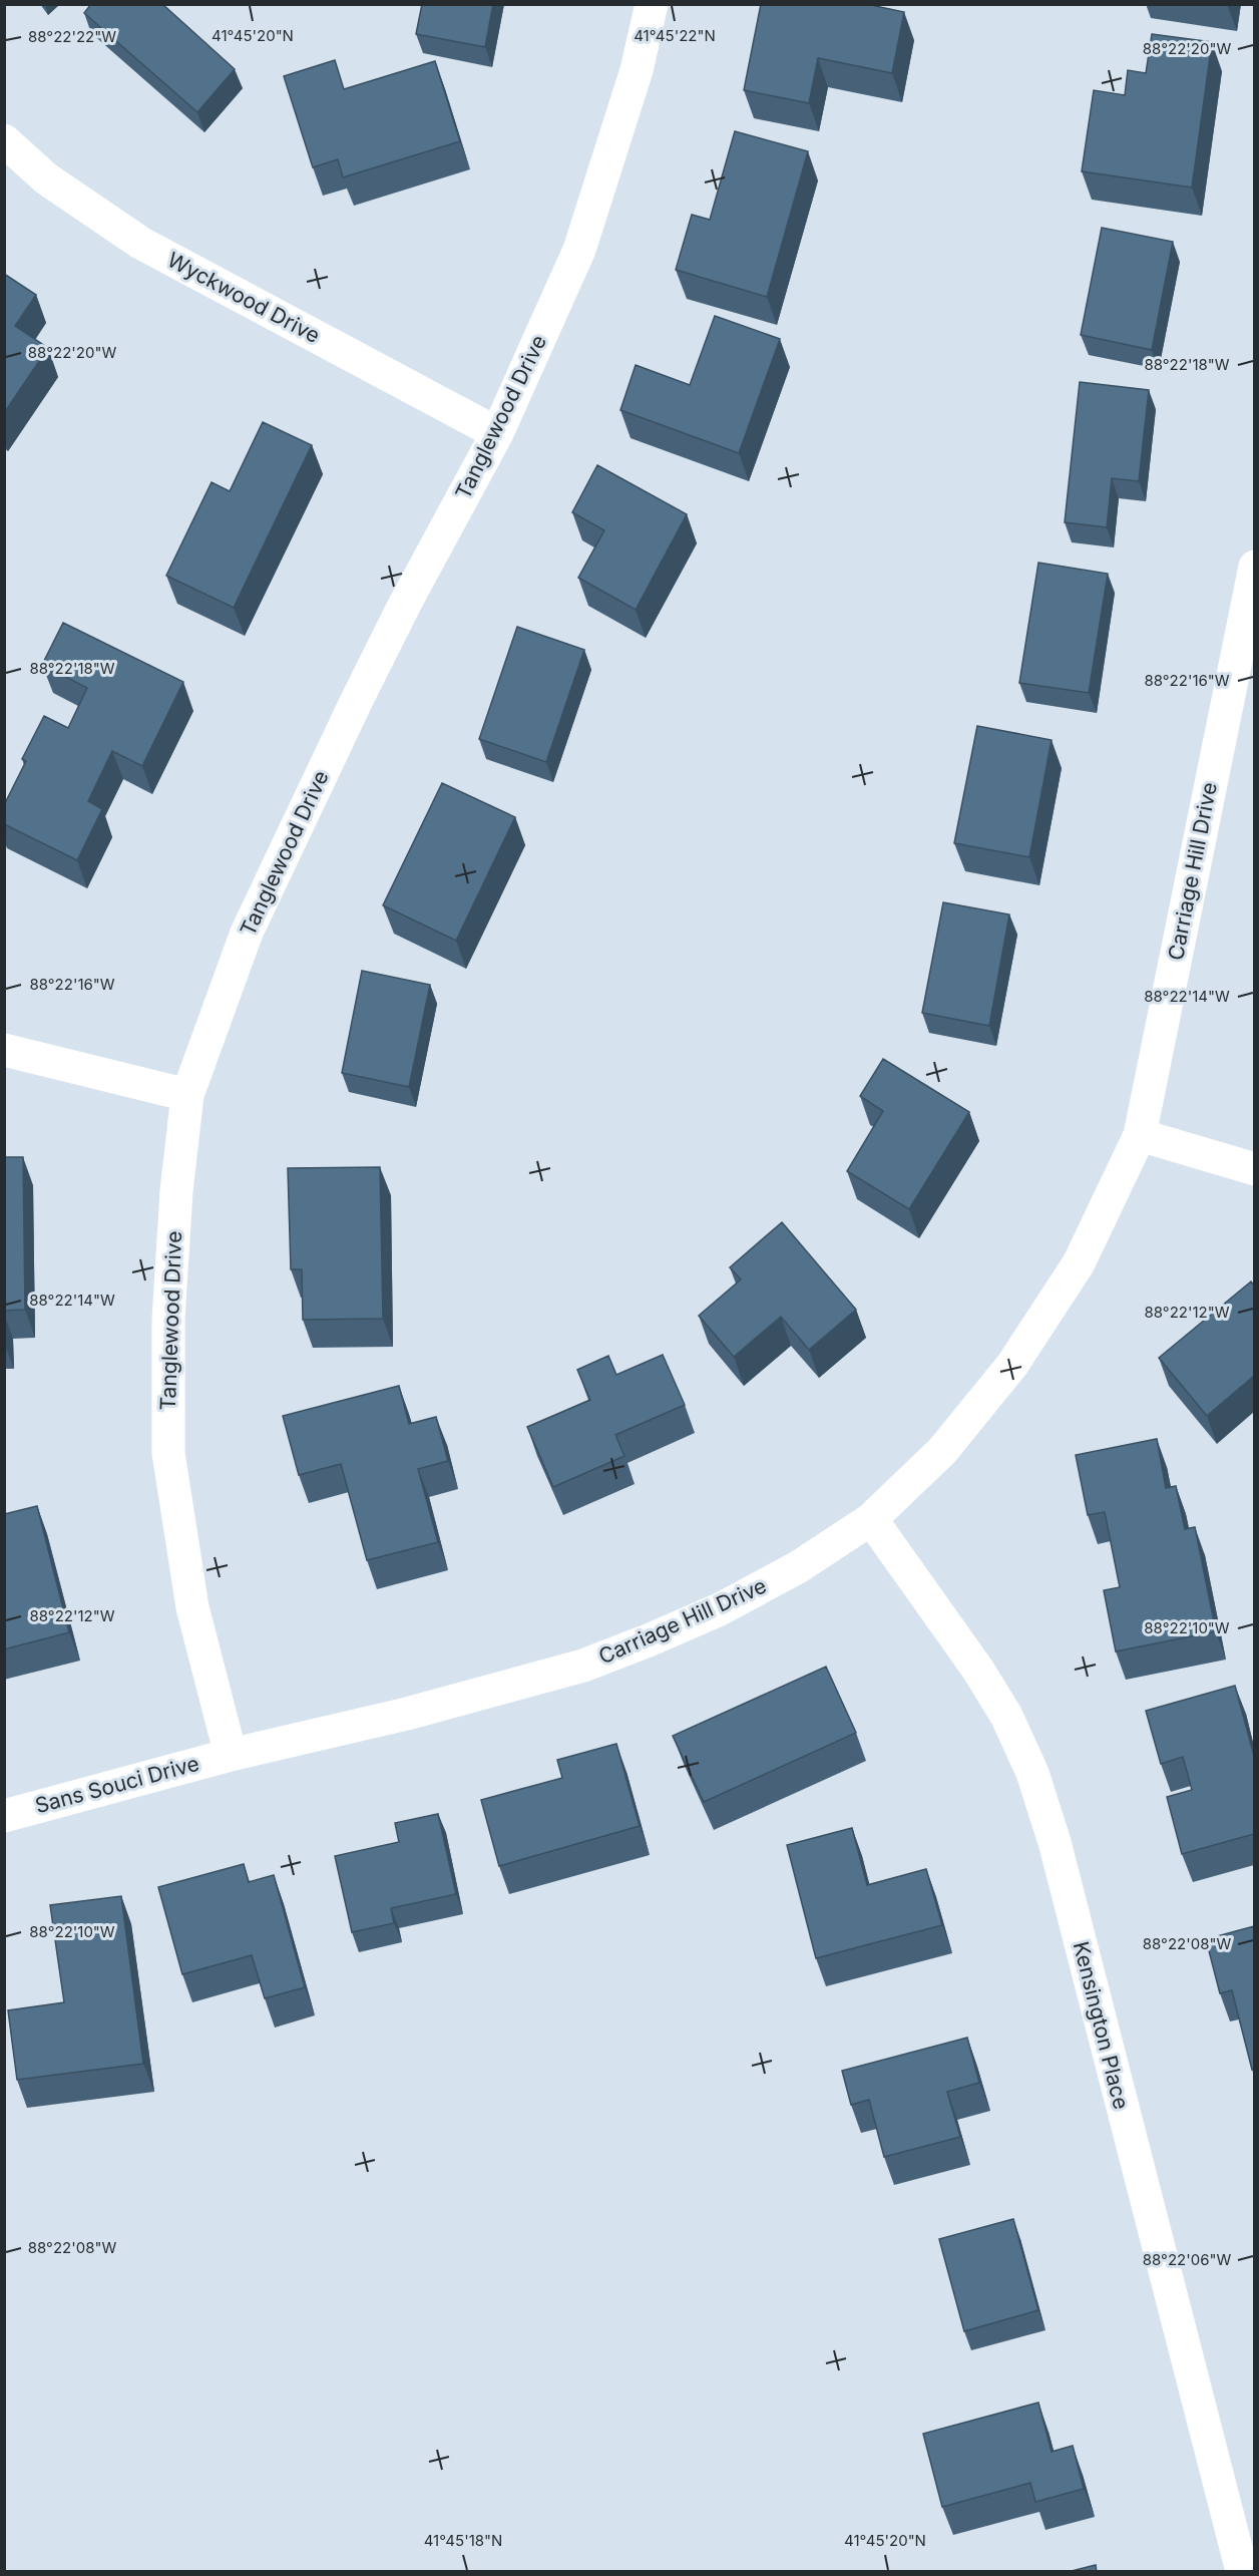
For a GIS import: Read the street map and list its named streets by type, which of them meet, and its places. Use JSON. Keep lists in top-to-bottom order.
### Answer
{
  "streets": {
    "street": [
      "Wyckwood Drive",
      "Tanglewood Drive",
      "Carriage Hill Drive",
      "Sans Souci Drive",
      "Kensington Place"
    ]
  },
  "crossings": [
    ["Wyckwood Drive", "Tanglewood Drive"],
    ["Tanglewood Drive", "Carriage Hill Drive"],
    ["Tanglewood Drive", "Sans Souci Drive"],
    ["Carriage Hill Drive", "Sans Souci Drive"],
    ["Carriage Hill Drive", "Kensington Place"]
  ],
  "coordinates": [
    "41°45'20\"N",
    "41°45'22\"N",
    "88°22'22\"W",
    "88°22'20\"W",
    "88°22'18\"W",
    "88°22'16\"W",
    "88°22'14\"W",
    "88°22'12\"W",
    "88°22'10\"W",
    "88°22'08\"W",
    "88°22'06\"W",
    "41°45'18\"N"
  ]
}
